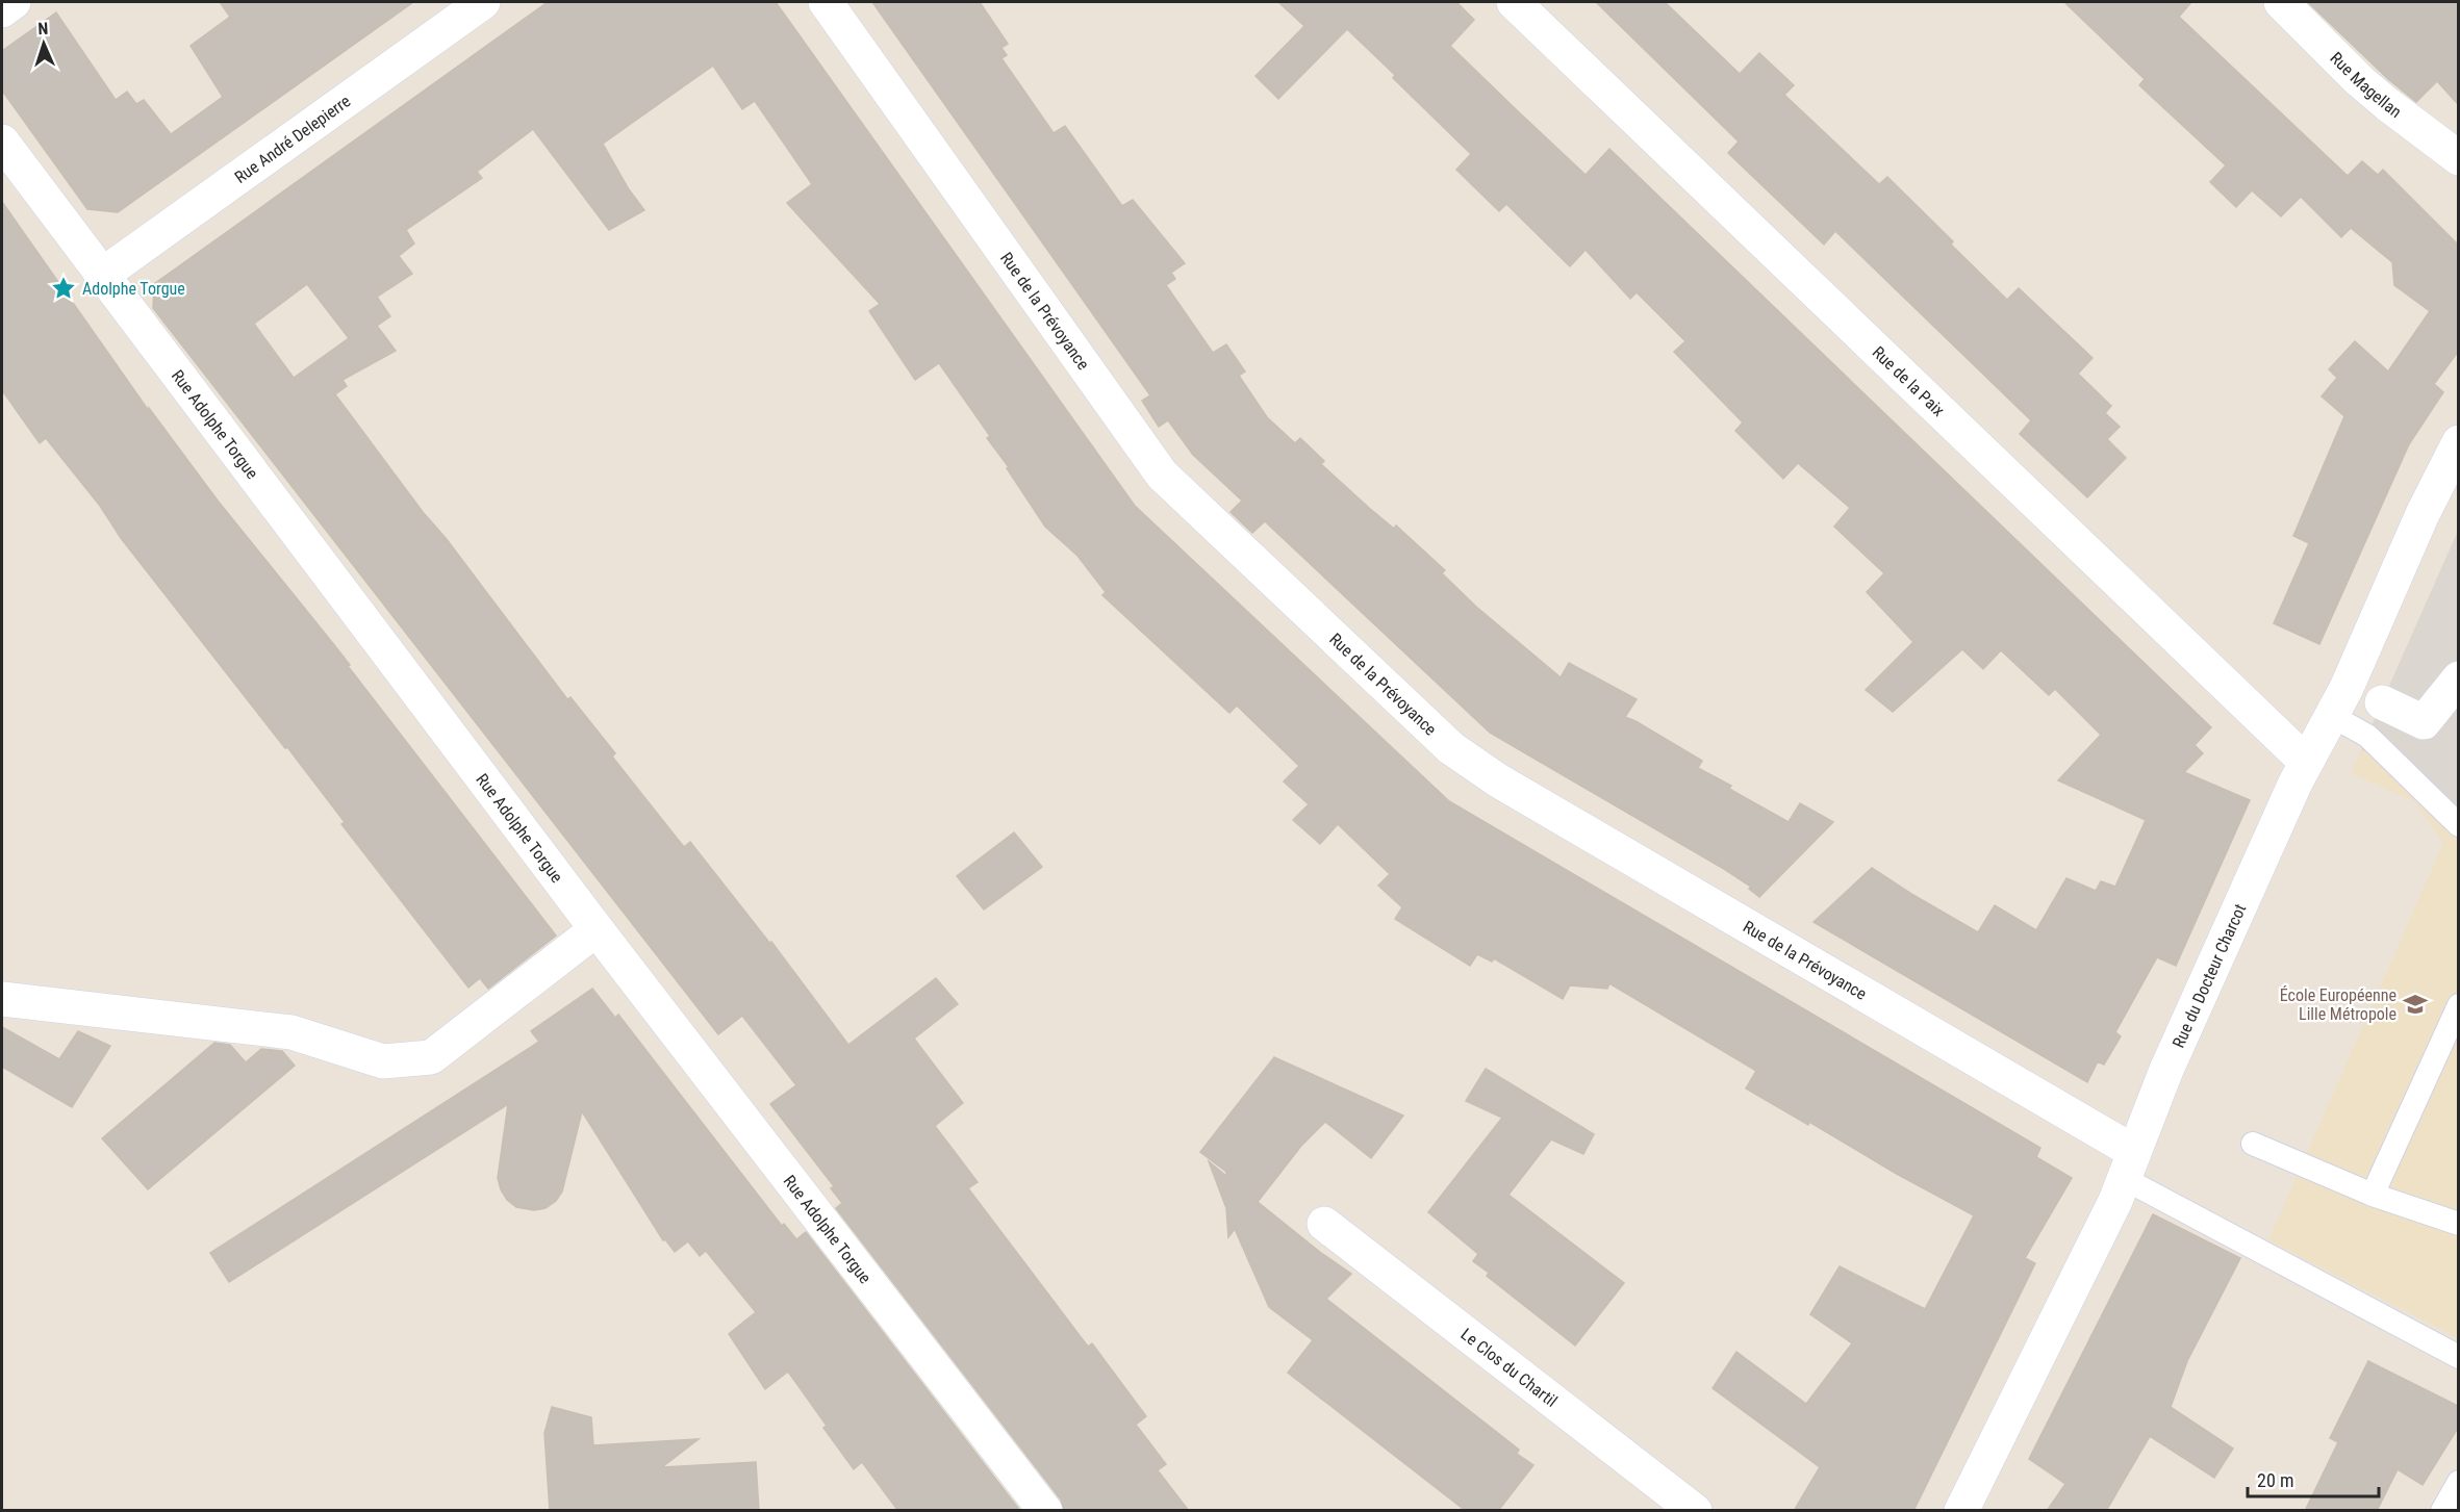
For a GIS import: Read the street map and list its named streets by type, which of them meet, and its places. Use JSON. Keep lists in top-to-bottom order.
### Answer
{
  "streets": {
    "street": [
      "Rue Magellan",
      "Rue André Delepierre",
      "Rue de la Prévoyance",
      "Rue de la Paix",
      "Rue Adolphe Torgue",
      "Rue du Docteur Charcot",
      "Le Clos du Chartil"
    ]
  },
  "crossings": [
    ["Rue André Delepierre", "Rue Adolphe Torgue"],
    ["Rue de la Prévoyance", "Rue du Docteur Charcot"],
    ["Rue de la Paix", "Rue du Docteur Charcot"]
  ],
  "places": {
    "place": ["Adolphe Torgue"],
    "school or university": ["École Européenne Lille Métropole"]
  },
  "scale_bar": "20 m",
  "north": "top"
}
